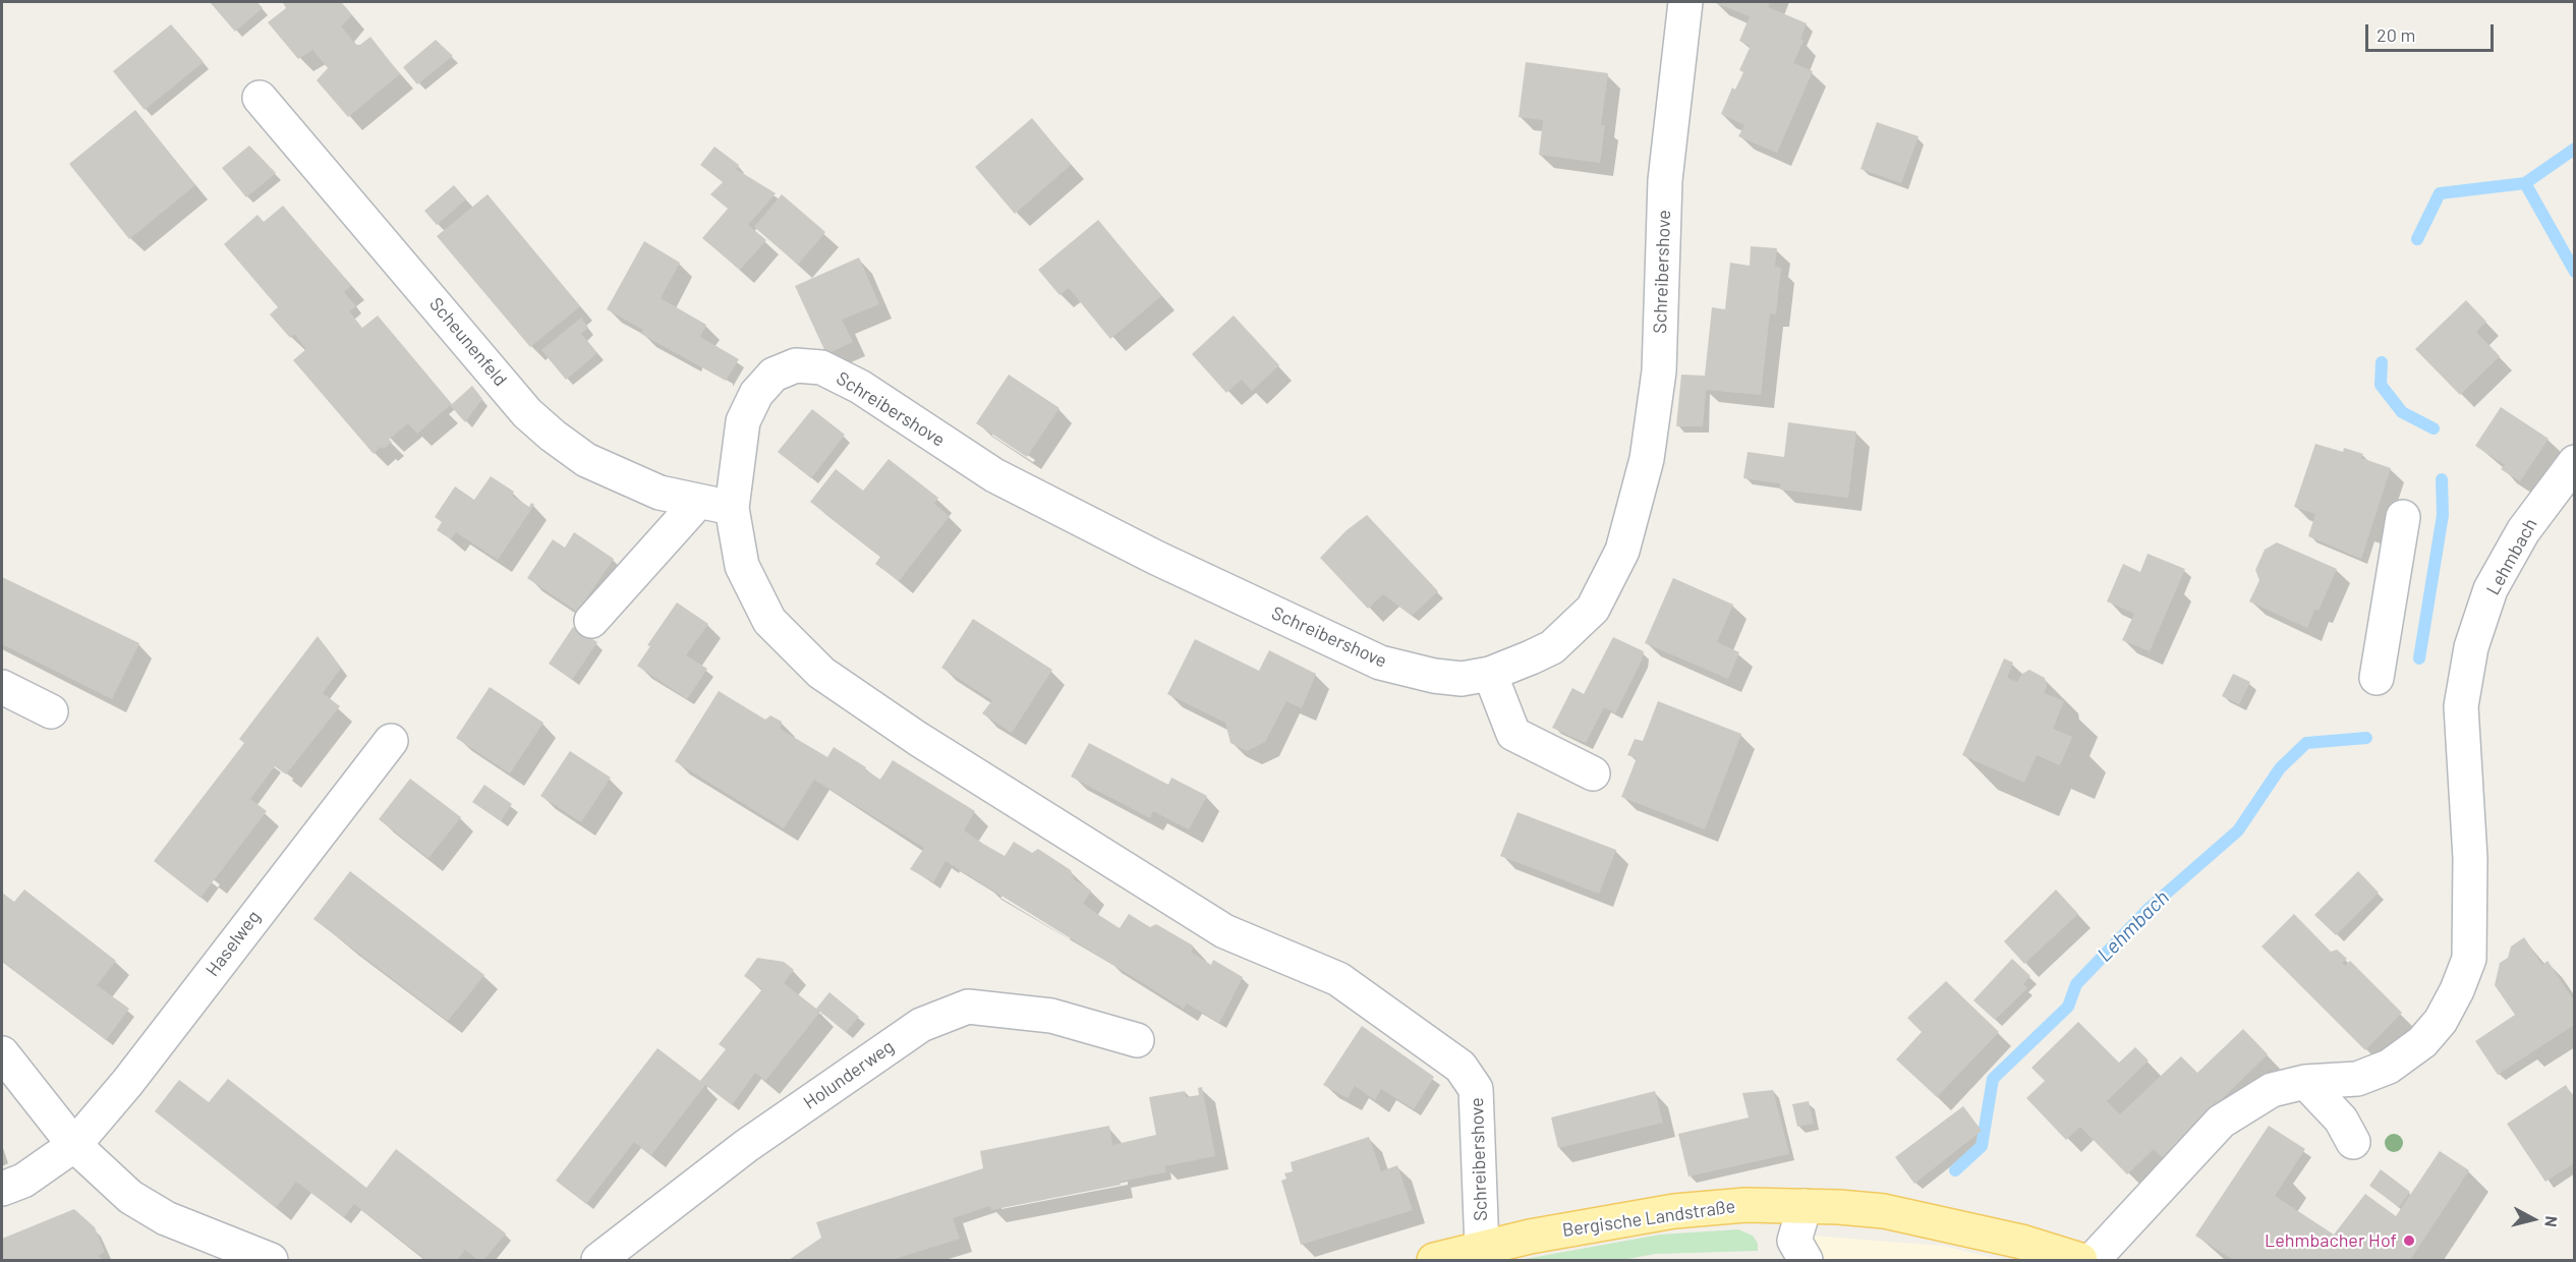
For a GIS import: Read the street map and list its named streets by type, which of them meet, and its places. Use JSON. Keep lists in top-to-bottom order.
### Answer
{
  "streets": {
    "main road": ["Bergische Landstraße"],
    "street": [
      "Schreibershove",
      "Scheunenfeld",
      "Lehmbach",
      "Haselweg",
      "Holunderweg"
    ]
  },
  "crossings": [
    ["Schreibershove", "Scheunenfeld"],
    ["Schreibershove", "Bergische Landstraße"]
  ],
  "water": ["Lehmbach"],
  "places": ["Lehmbacher Hof"],
  "scale_bar": "20 m",
  "north": "right"
}
